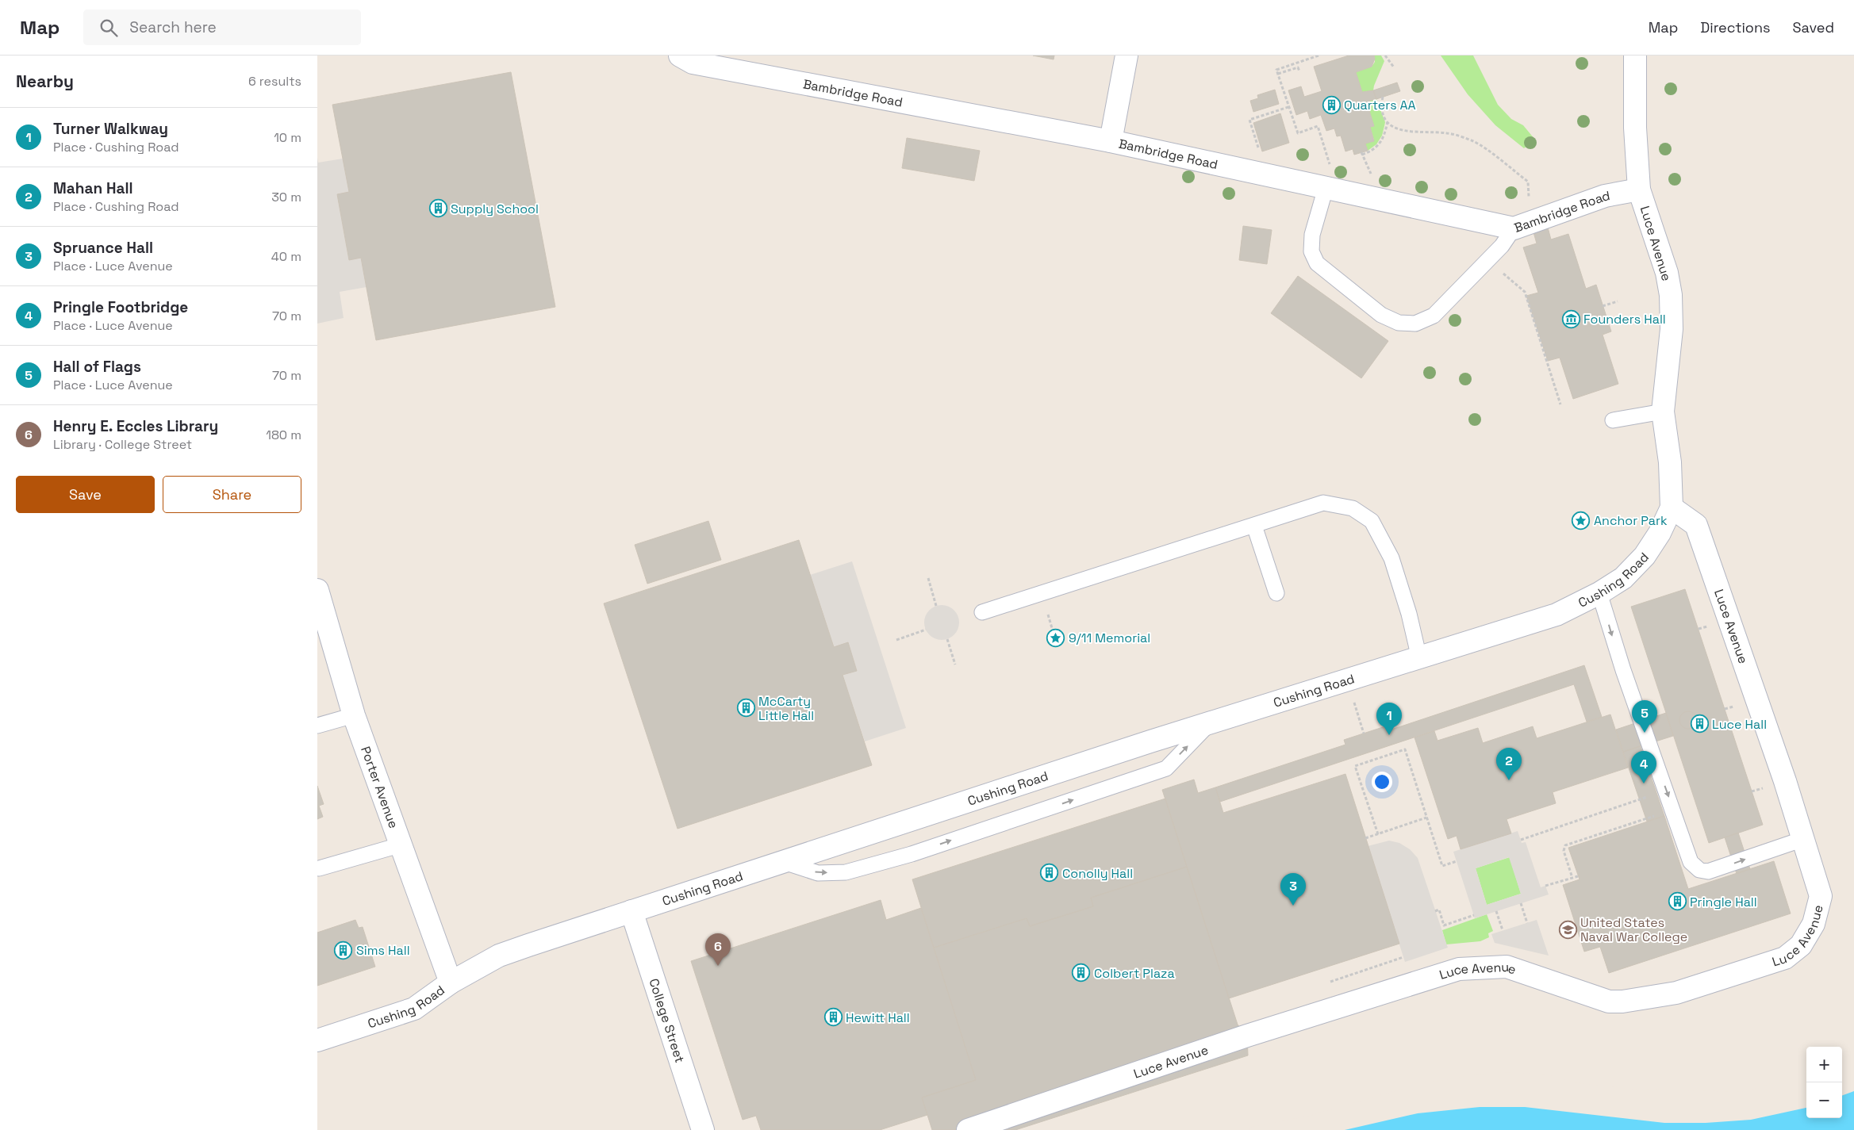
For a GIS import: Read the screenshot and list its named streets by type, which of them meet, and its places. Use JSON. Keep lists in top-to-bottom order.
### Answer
{
  "streets": {
    "street": [
      "Bambridge Road",
      "Luce Avenue",
      "Cushing Road",
      "Porter Avenue",
      "College Street"
    ]
  },
  "crossings": [
    ["Bambridge Road", "Luce Avenue"],
    ["Luce Avenue", "Cushing Road"],
    ["Cushing Road", "Porter Avenue"],
    ["Cushing Road", "College Street"]
  ],
  "places": {
    "building": [
      "Quarters AA",
      "Supply School",
      "McCarty Little Hall",
      "Luce Hall",
      "Conolly Hall",
      "Pringle Hall",
      "Sims Hall",
      "Colbert Plaza",
      "Hewitt Hall"
    ],
    "museum": ["Founders Hall"],
    "place": ["Anchor Park", "9/11 Memorial"],
    "school or university": ["United States Naval War College"]
  },
  "page": {
    "header": "Map",
    "search": "Search here",
    "nav": ["Map", "Directions", "Saved"],
    "heading": ["Nearby", "6 results"],
    "list": [
      {
        "mark": "1",
        "name": "Turner Walkway",
        "note": "Place · Cushing Road",
        "value": "10 m"
      },
      {
        "mark": "2",
        "name": "Mahan Hall",
        "note": "Place · Cushing Road",
        "value": "30 m"
      },
      {
        "mark": "3",
        "name": "Spruance Hall",
        "note": "Place · Luce Avenue",
        "value": "40 m"
      },
      {
        "mark": "4",
        "name": "Pringle Footbridge",
        "note": "Place · Luce Avenue",
        "value": "70 m"
      },
      {
        "mark": "5",
        "name": "Hall of Flags",
        "note": "Place · Luce Avenue",
        "value": "70 m"
      },
      {
        "mark": "6",
        "name": "Henry E. Eccles Library",
        "note": "Library · College Street",
        "value": "180 m"
      }
    ],
    "buttons": ["Save", "Share"],
    "pins": [
      "5",
      "1",
      "2",
      "4",
      "3",
      "6"
    ],
    "map_buttons": ["+", "−"]
  }
}
